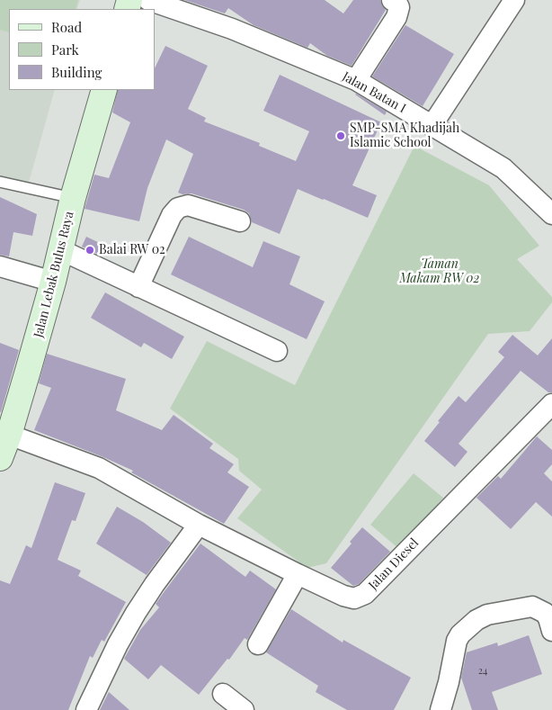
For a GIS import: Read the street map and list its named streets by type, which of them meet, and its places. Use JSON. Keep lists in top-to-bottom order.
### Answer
{
  "streets": {
    "main road": ["Jalan Lebak Bulus Raya"],
    "street": ["Jalan Batan I", "Jalan Diesel"]
  },
  "crossings": [
    ["Jalan Lebak Bulus Raya", "Jalan Diesel"]
  ],
  "parks": ["Taman Makam RW 02"],
  "places": ["SMP-SMA Khadijah Islamic School", "Balai RW 02"],
  "house_numbers": ["24"],
  "legend": ["Road", "Park", "Building"]
}
